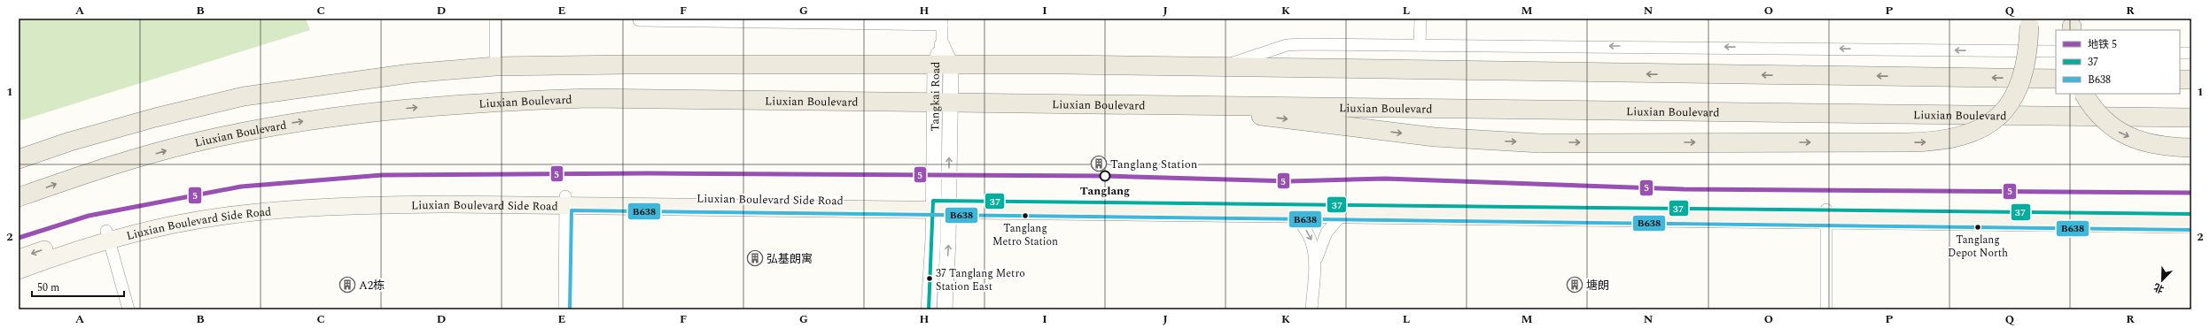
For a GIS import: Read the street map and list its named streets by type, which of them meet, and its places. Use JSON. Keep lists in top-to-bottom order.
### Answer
{
  "streets": {
    "main road": ["Liuxian Boulevard", "Liuxian Boulevard Side Road"],
    "street": ["Tangkai Road"]
  },
  "crossings": [
    ["Tangkai Road", "Liuxian Boulevard"],
    ["Tangkai Road", "Liuxian Boulevard Side Road"]
  ],
  "places": {
    "building": [
      "Tanglang Station",
      "弘基朗寓",
      "A2栋",
      "塘朗"
    ],
    "other": [
      "Tanglang",
      "Tanglang Metro Station",
      "Tanglang Depot North",
      "37 Tanglang Metro Station East"
    ]
  },
  "lines": ["metro line 5", "transit line 37", "transit line B638"],
  "legend": ["地铁 5", "37", "B638"],
  "scale_bar": "50 m",
  "north": "bottom left",
  "grid": {
    "columns": [
      "A",
      "B",
      "C",
      "D",
      "E",
      "F",
      "G",
      "H",
      "I",
      "J",
      "K",
      "L",
      "M",
      "N",
      "O",
      "P",
      "Q",
      "R"
    ],
    "rows": ["1", "2"]
  }
}
